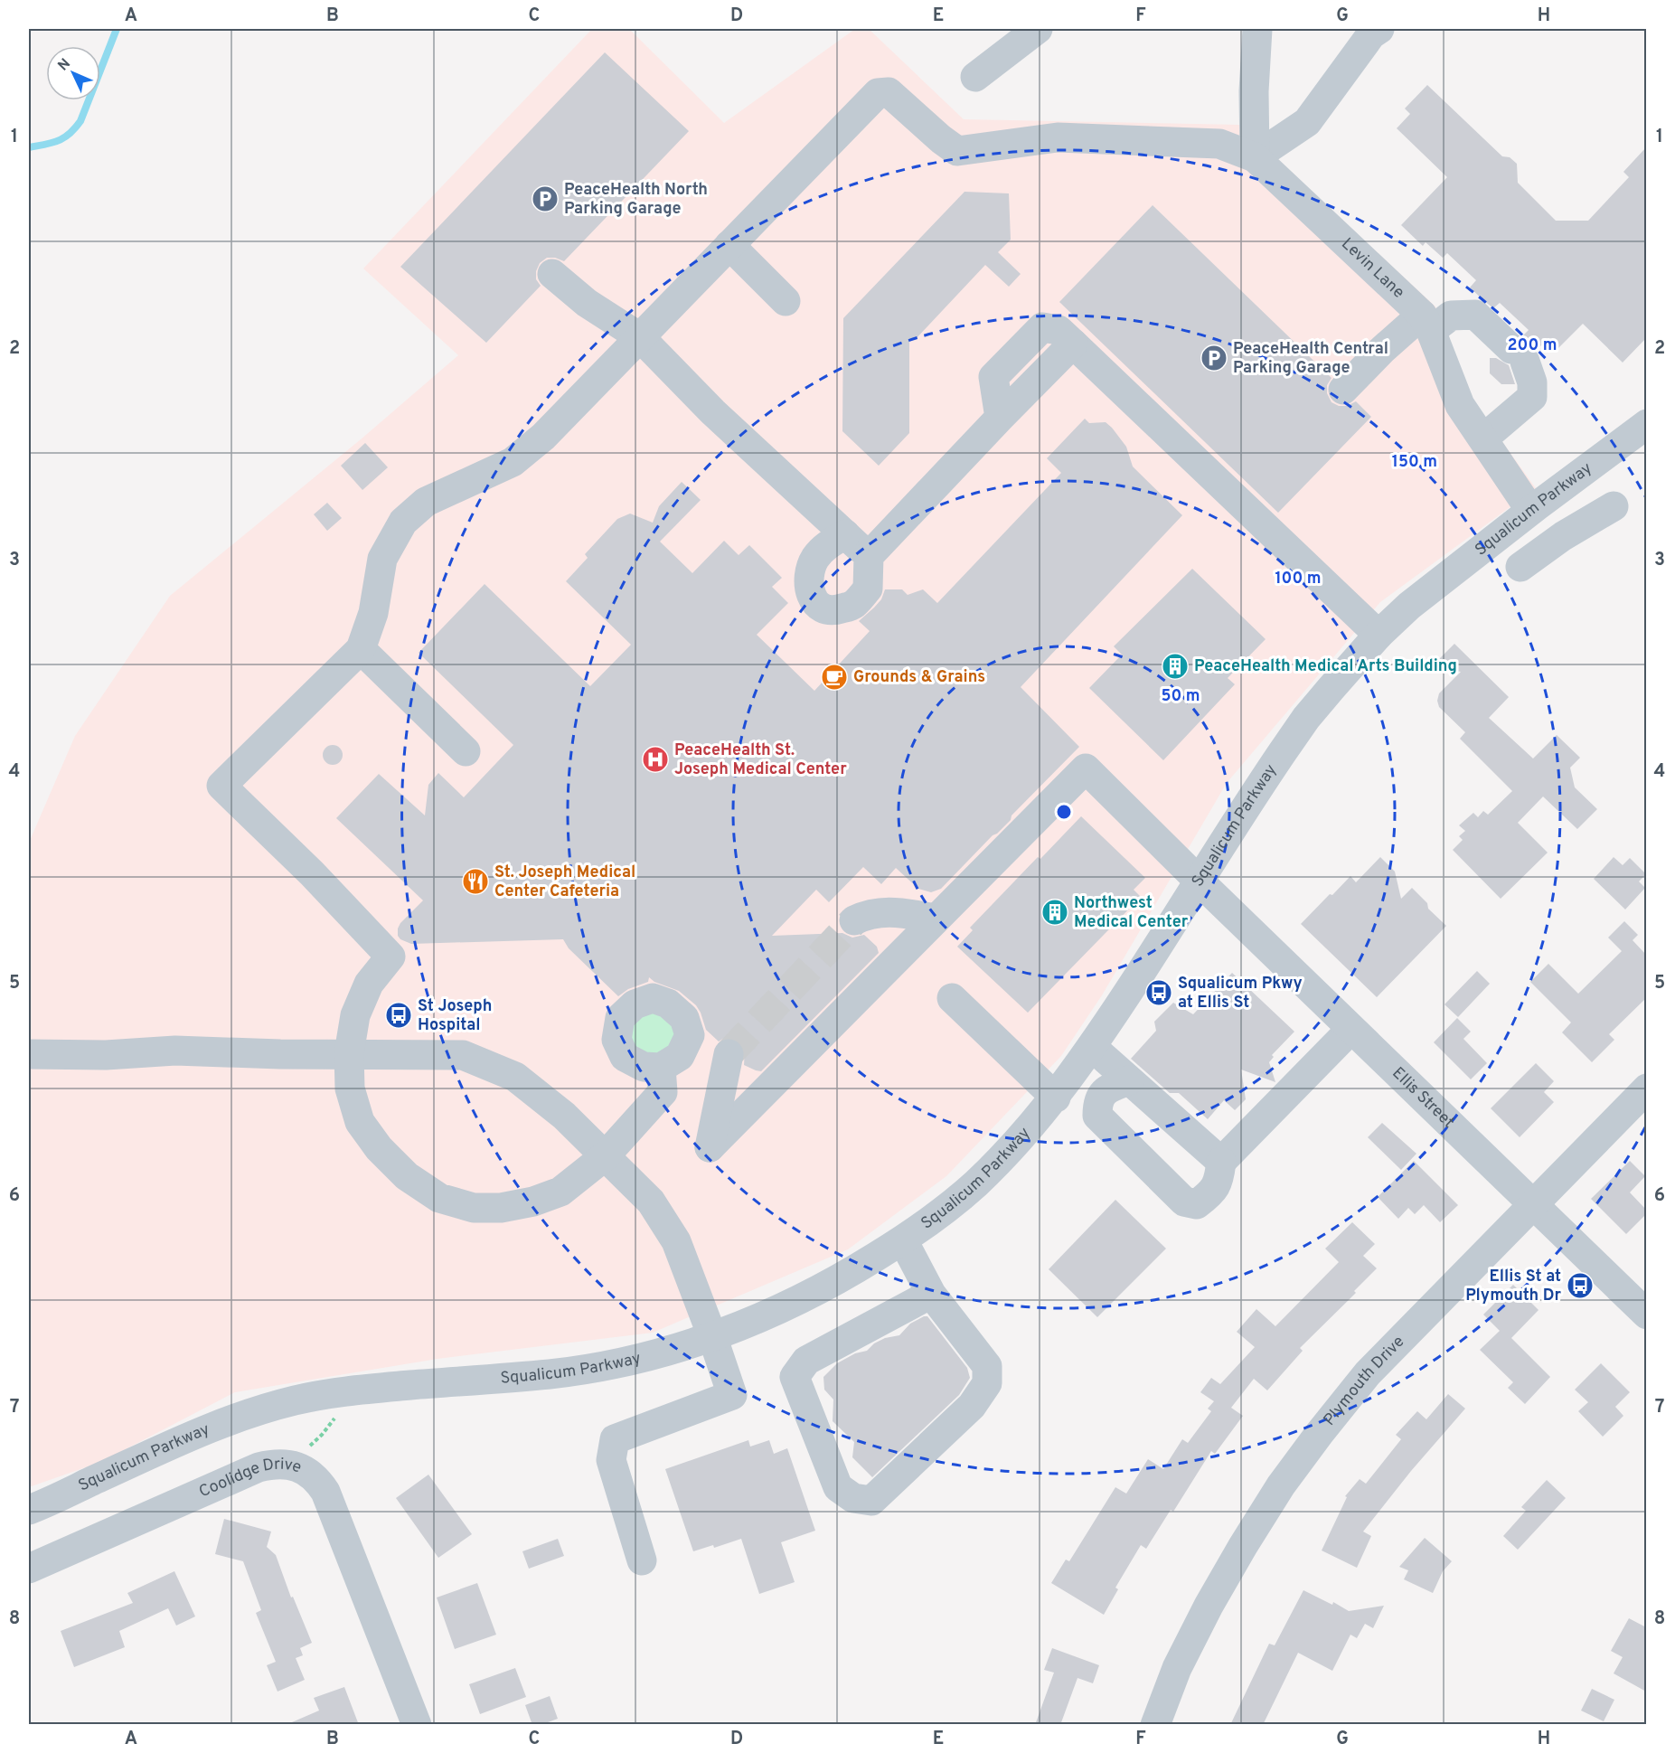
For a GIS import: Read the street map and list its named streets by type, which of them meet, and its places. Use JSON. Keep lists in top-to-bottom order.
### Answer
{
  "streets": {
    "street": [
      "Levin Lane",
      "Squalicum Parkway",
      "Ellis Street",
      "Plymouth Drive",
      "Coolidge Drive"
    ]
  },
  "crossings": [
    ["Levin Lane", "Squalicum Parkway"],
    ["Squalicum Parkway", "Ellis Street"],
    ["Ellis Street", "Plymouth Drive"]
  ],
  "places": {
    "parking": ["PeaceHealth North Parking Garage", "PeaceHealth Central Parking Garage"],
    "building": ["PeaceHealth Medical Arts Building", "Northwest Medical Center"],
    "cafe": ["Grounds & Grains"],
    "hospital": ["PeaceHealth St. Joseph Medical Center"],
    "restaurant": ["St. Joseph Medical Center Cafeteria"],
    "bus stop": ["Squalicum Pkwy at Ellis St", "St Joseph Hospital", "Ellis St at Plymouth Dr"]
  },
  "north": "top left",
  "grid": {
    "columns": [
      "A",
      "B",
      "C",
      "D",
      "E",
      "F",
      "G",
      "H"
    ],
    "rows": [
      "1",
      "2",
      "3",
      "4",
      "5",
      "6",
      "7",
      "8"
    ]
  },
  "rings": [
    "200 m",
    "150 m",
    "100 m",
    "50 m"
  ]
}
